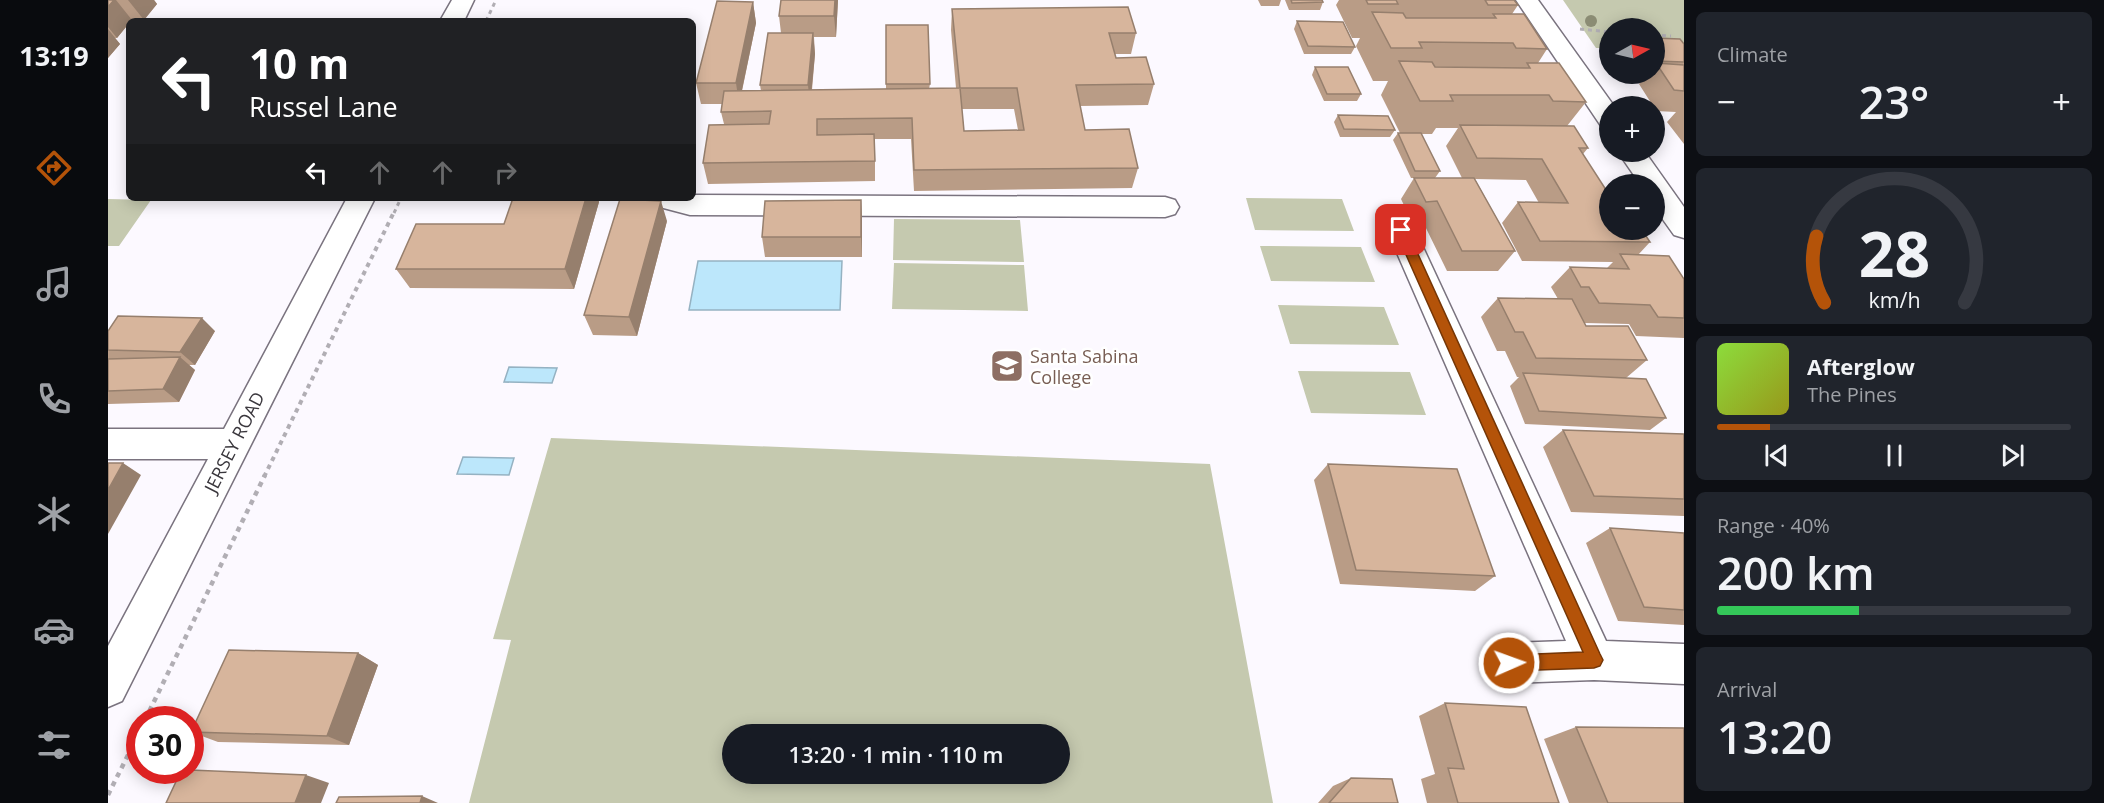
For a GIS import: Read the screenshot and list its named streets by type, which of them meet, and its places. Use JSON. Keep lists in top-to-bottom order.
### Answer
{
  "streets": {
    "street": ["JERSEY ROAD"]
  },
  "places": {
    "school or university": ["Santa Sabina College"]
  },
  "north": "right",
  "page": {
    "tabs": "13:19",
    "tile": [
      "Climate",
      ["Range · 40%", "200 km"],
      ["Arrival", "13:20"]
    ],
    "map_buttons": ["+", "−"],
    "turn": ["10 m", "Russel Lane"],
    "heat": ["−", "23°", "+"],
    "song": ["Afterglow", "The Pines"],
    "limit": "30",
    "trip": "13:20 · 1 min · 110 m",
    "gauge": ["28", "km/h"]
  }
}
